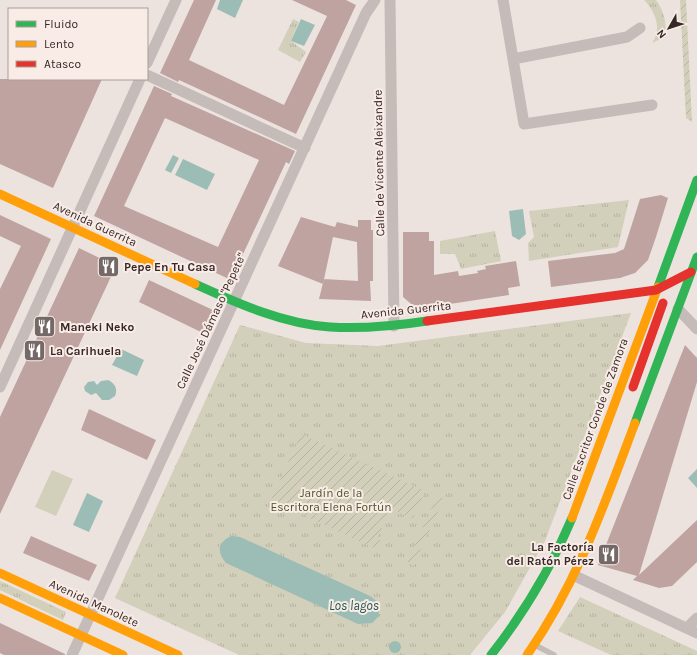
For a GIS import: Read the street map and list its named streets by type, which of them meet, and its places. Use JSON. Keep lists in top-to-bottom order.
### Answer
{
  "streets": {
    "street": [
      "Calle de Vicente Aleixandre",
      "Avenida Guerrita",
      "Calle José Dámaso \"Pepete\"",
      "Calle Escritor Conde de Zamora",
      "Avenida Manolete"
    ]
  },
  "crossings": [
    ["Calle de Vicente Aleixandre", "Avenida Guerrita"],
    ["Avenida Guerrita", "Calle José Dámaso \"Pepete\""],
    ["Avenida Guerrita", "Calle Escritor Conde de Zamora"],
    ["Calle José Dámaso \"Pepete\"", "Avenida Manolete"]
  ],
  "water": ["Los lagos"],
  "parks": ["Jardín de la Escritora Elena Fortún"],
  "places": {
    "restaurant": [
      "Pepe En Tu Casa",
      "Maneki Neko",
      "La Carihuela",
      "La Factoría del Ratón Pérez"
    ]
  },
  "legend": ["Fluido", "Lento", "Atasco"],
  "north": "bottom left"
}
